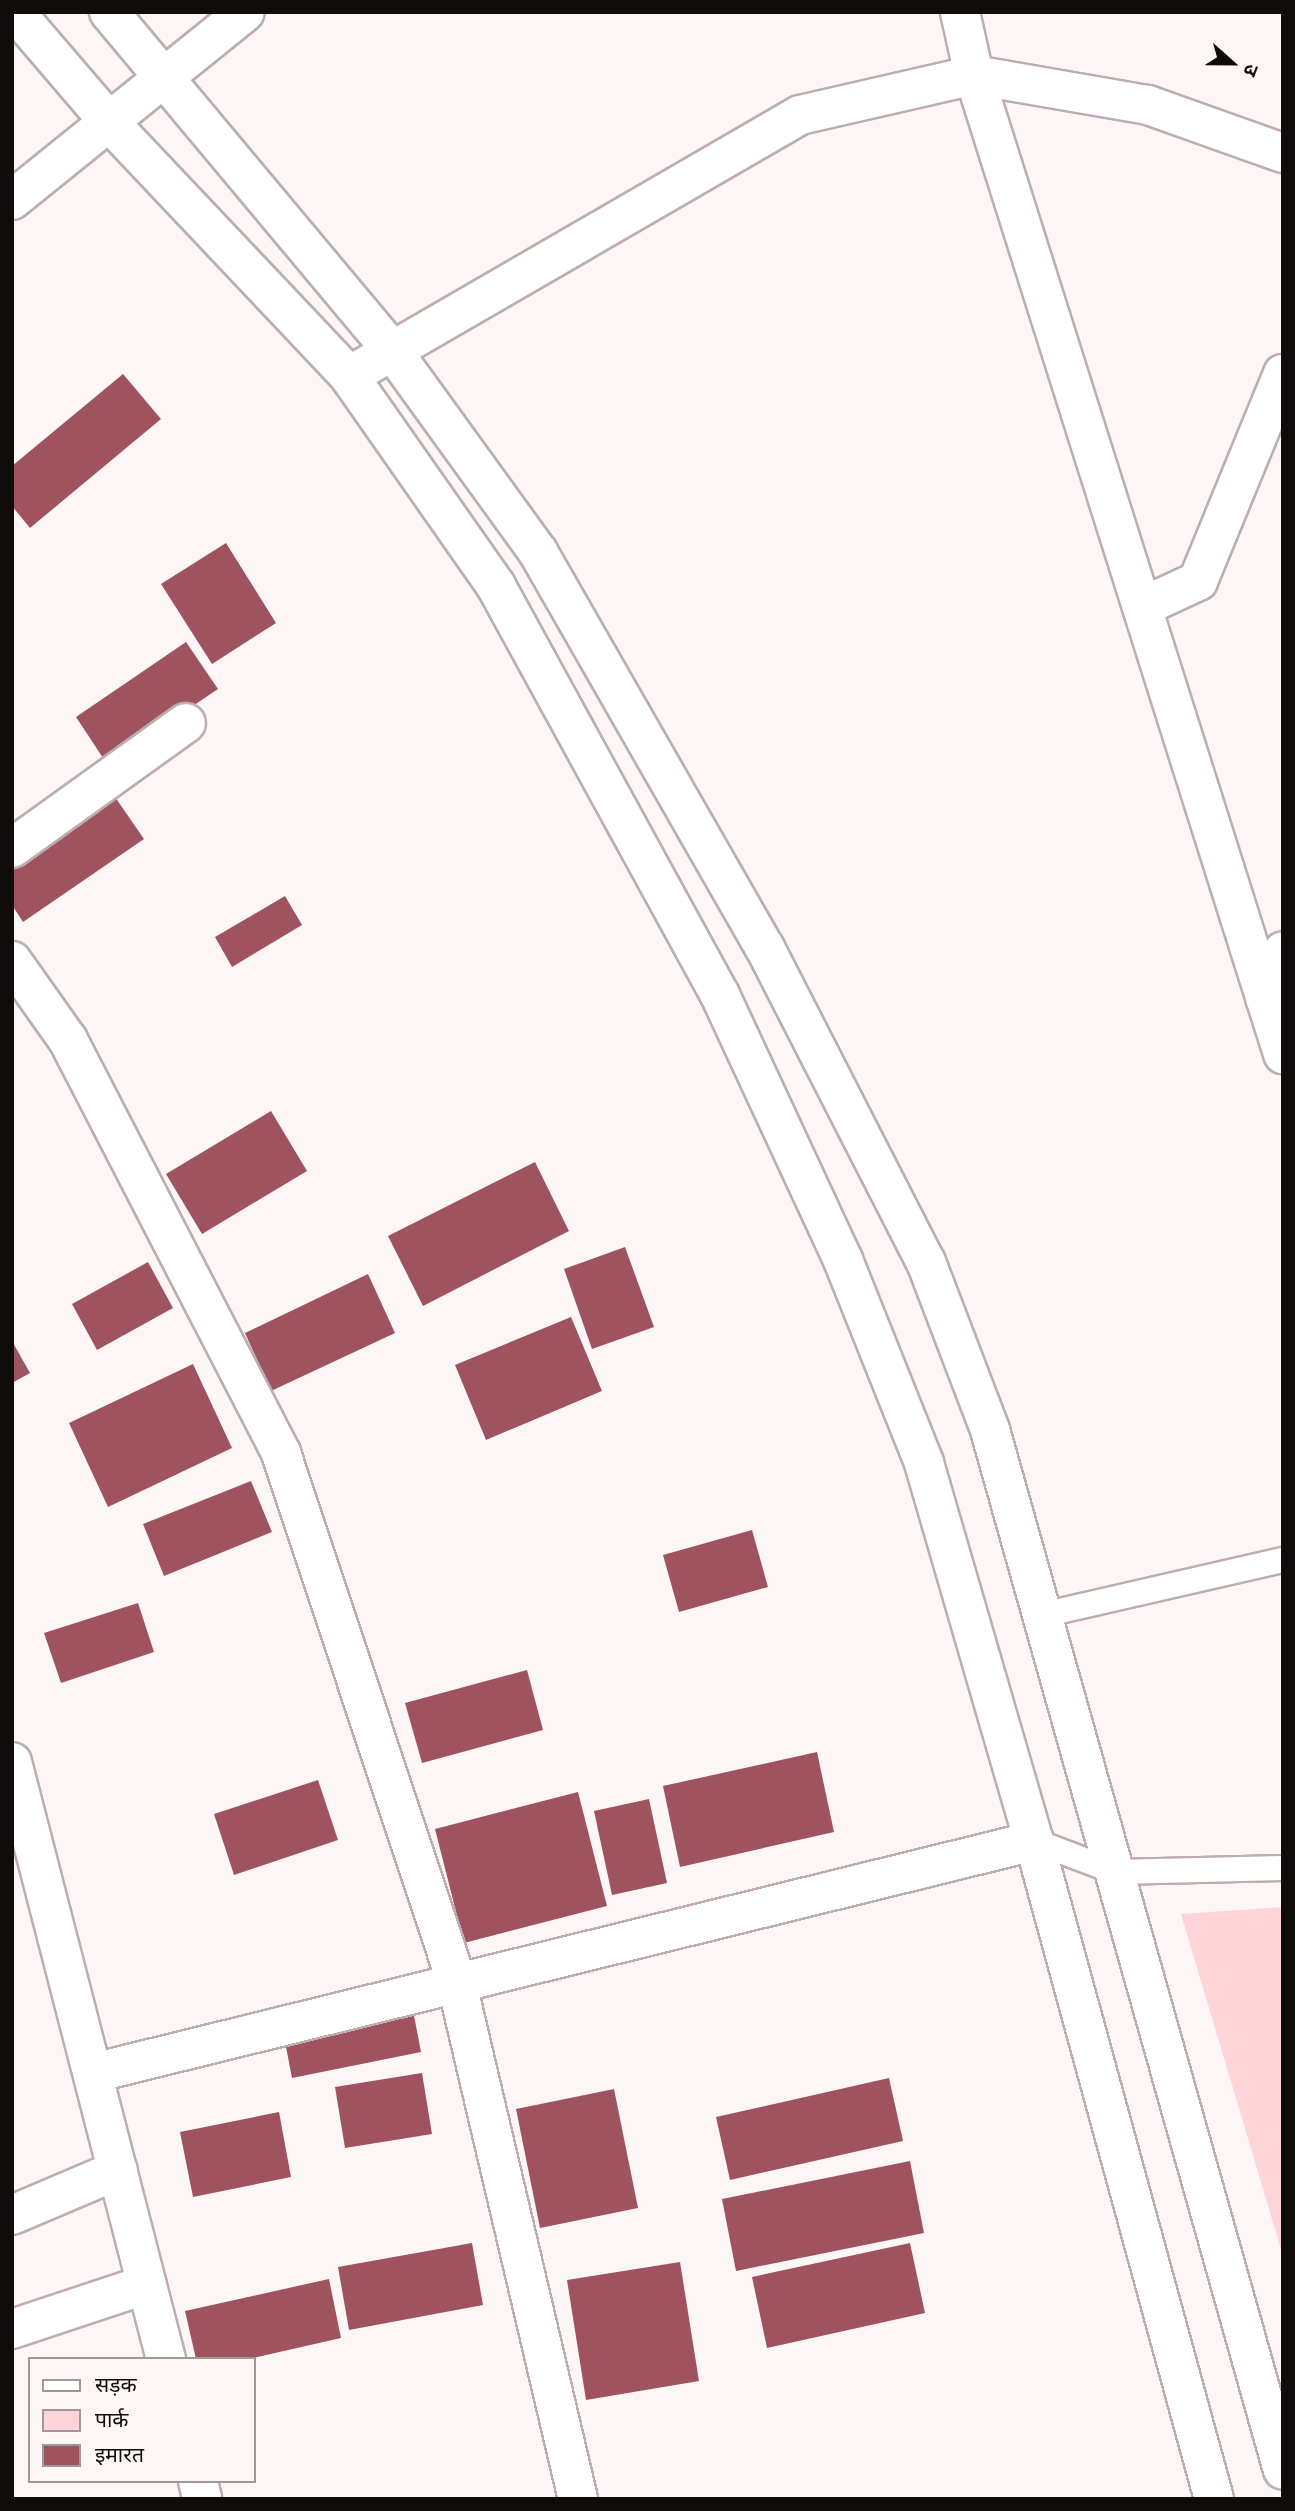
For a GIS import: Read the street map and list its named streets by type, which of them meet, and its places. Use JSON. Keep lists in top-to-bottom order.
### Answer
{
  "legend": ["सड़क", "पार्क", "इमारत"],
  "north": "right"
}
